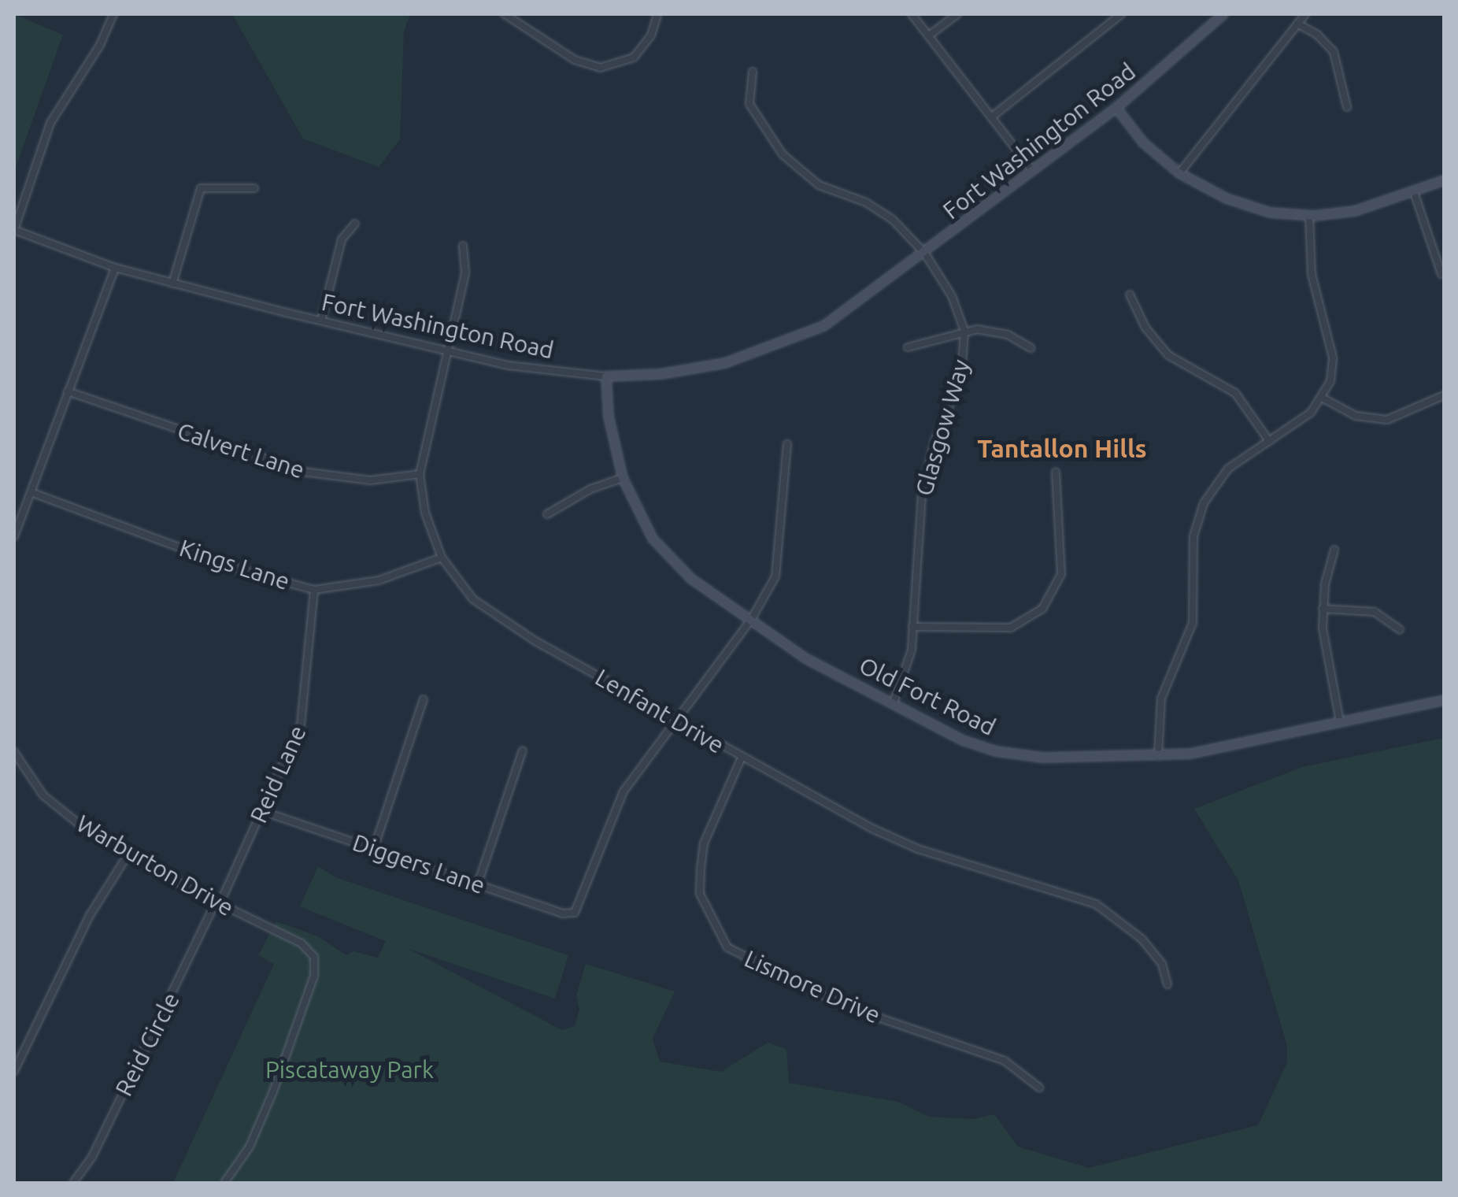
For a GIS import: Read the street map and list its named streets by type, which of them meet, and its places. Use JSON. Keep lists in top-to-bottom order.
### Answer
{
  "streets": {
    "main road": ["Fort Washington Road", "Old Fort Road"],
    "street": [
      "Glasgow Way",
      "Calvert Lane",
      "Kings Lane",
      "Lenfant Drive",
      "Reid Lane",
      "Diggers Lane",
      "Warburton Drive",
      "Lismore Drive",
      "Reid Circle"
    ]
  },
  "crossings": [
    ["Fort Washington Road", "Glasgow Way"],
    ["Fort Washington Road", "Old Fort Road"],
    ["Fort Washington Road", "Lenfant Drive"],
    ["Glasgow Way", "Old Fort Road"],
    ["Calvert Lane", "Lenfant Drive"],
    ["Kings Lane", "Lenfant Drive"],
    ["Kings Lane", "Reid Lane"],
    ["Lenfant Drive", "Diggers Lane"],
    ["Lenfant Drive", "Lismore Drive"],
    ["Reid Lane", "Diggers Lane"],
    ["Reid Lane", "Warburton Drive"],
    ["Reid Lane", "Reid Circle"],
    ["Warburton Drive", "Reid Circle"]
  ],
  "districts": ["Tantallon Hills"],
  "parks": ["Piscataway Park"]
}
